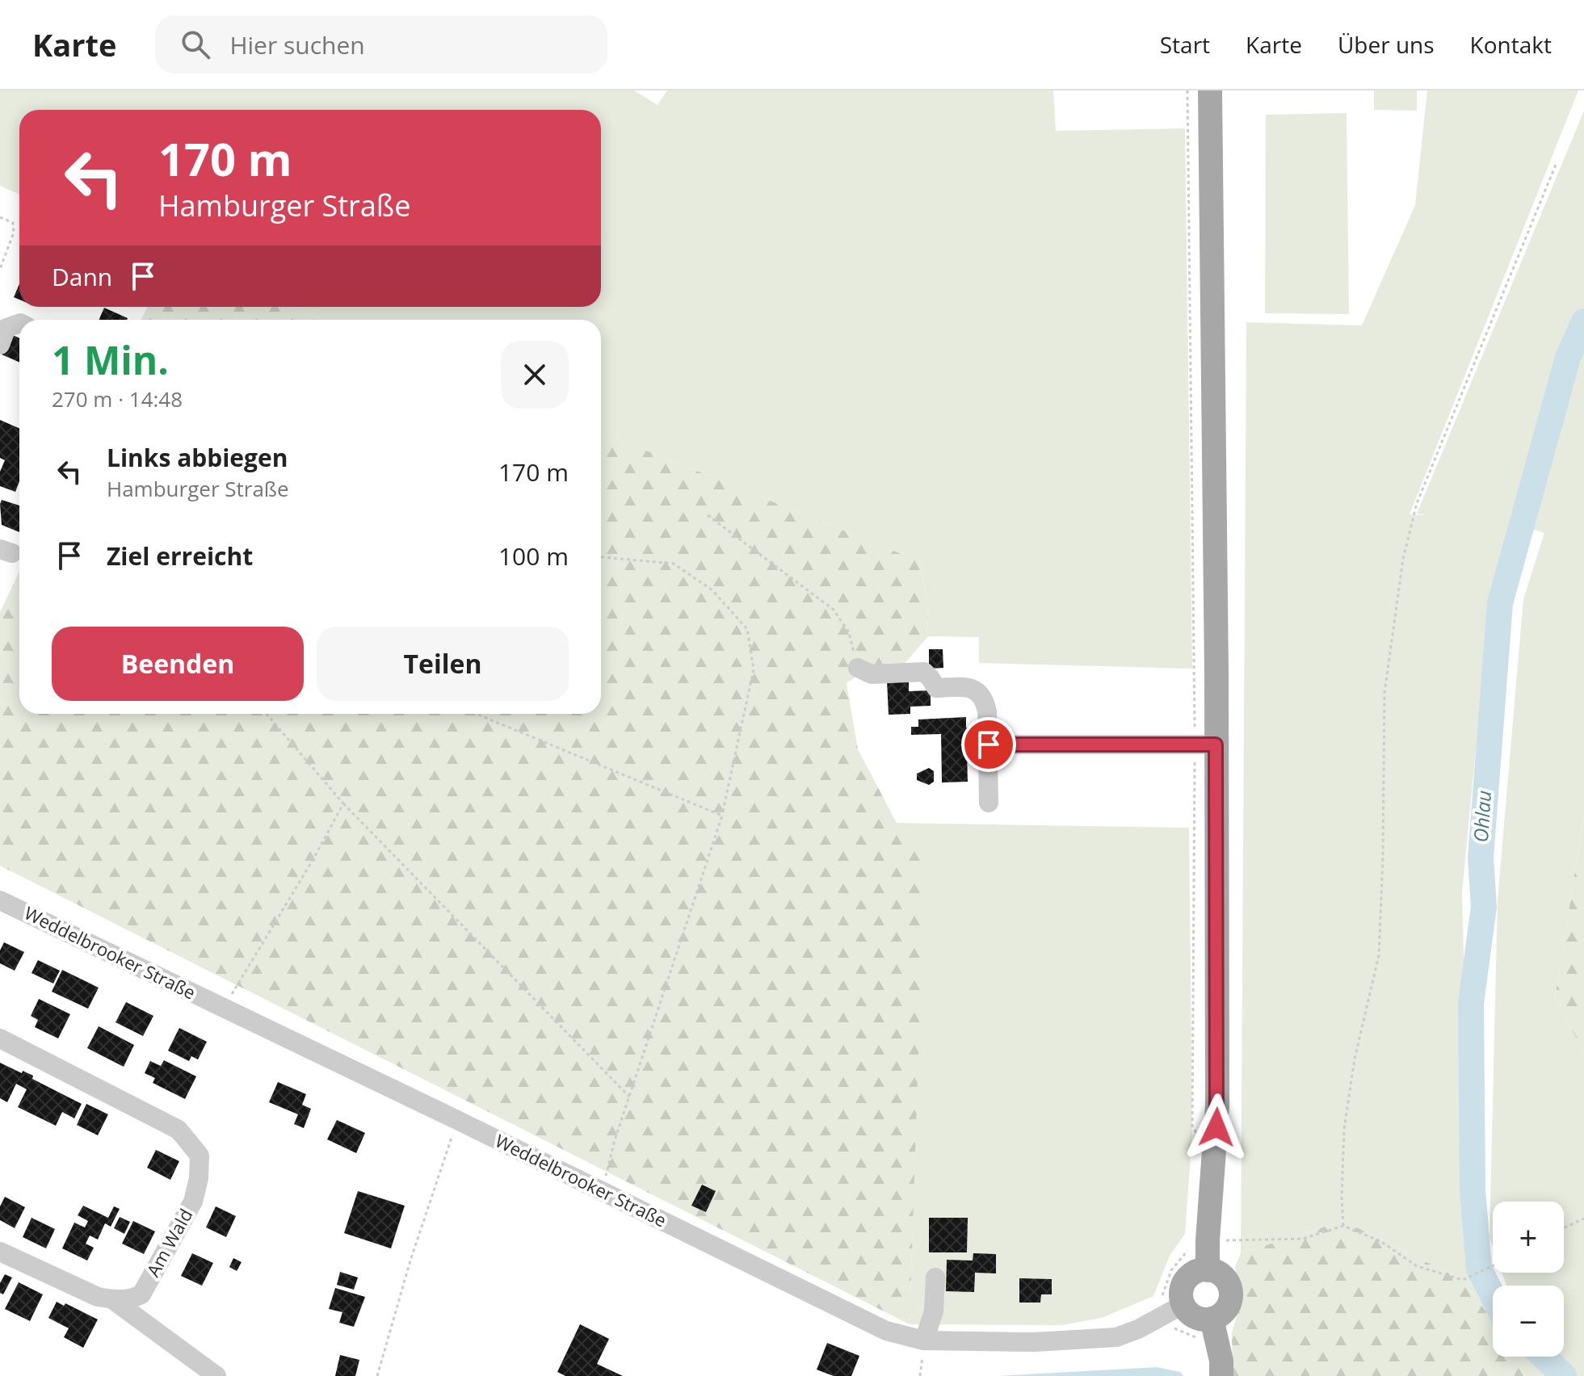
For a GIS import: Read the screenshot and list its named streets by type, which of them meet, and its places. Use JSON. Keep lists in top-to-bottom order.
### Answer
{
  "streets": {
    "street": ["Weddelbrooker Straße", "Am Wald"]
  },
  "water": ["Ohlau"],
  "page": {
    "header": "Karte",
    "search": "Hier suchen",
    "nav": [
      "Start",
      "Karte",
      "Über uns",
      "Kontakt"
    ],
    "turn": ["170 m", "Hamburger Straße"],
    "then": "Dann",
    "heading": ["1 Min.", "270 m · 14:48"],
    "list": [
      {
        "name": "Links abbiegen",
        "note": "Hamburger Straße",
        "value": "170 m"
      },
      {
        "name": "Ziel erreicht",
        "value": "100 m"
      }
    ],
    "buttons": ["Beenden", "Teilen"],
    "map_buttons": ["+", "−"]
  }
}
